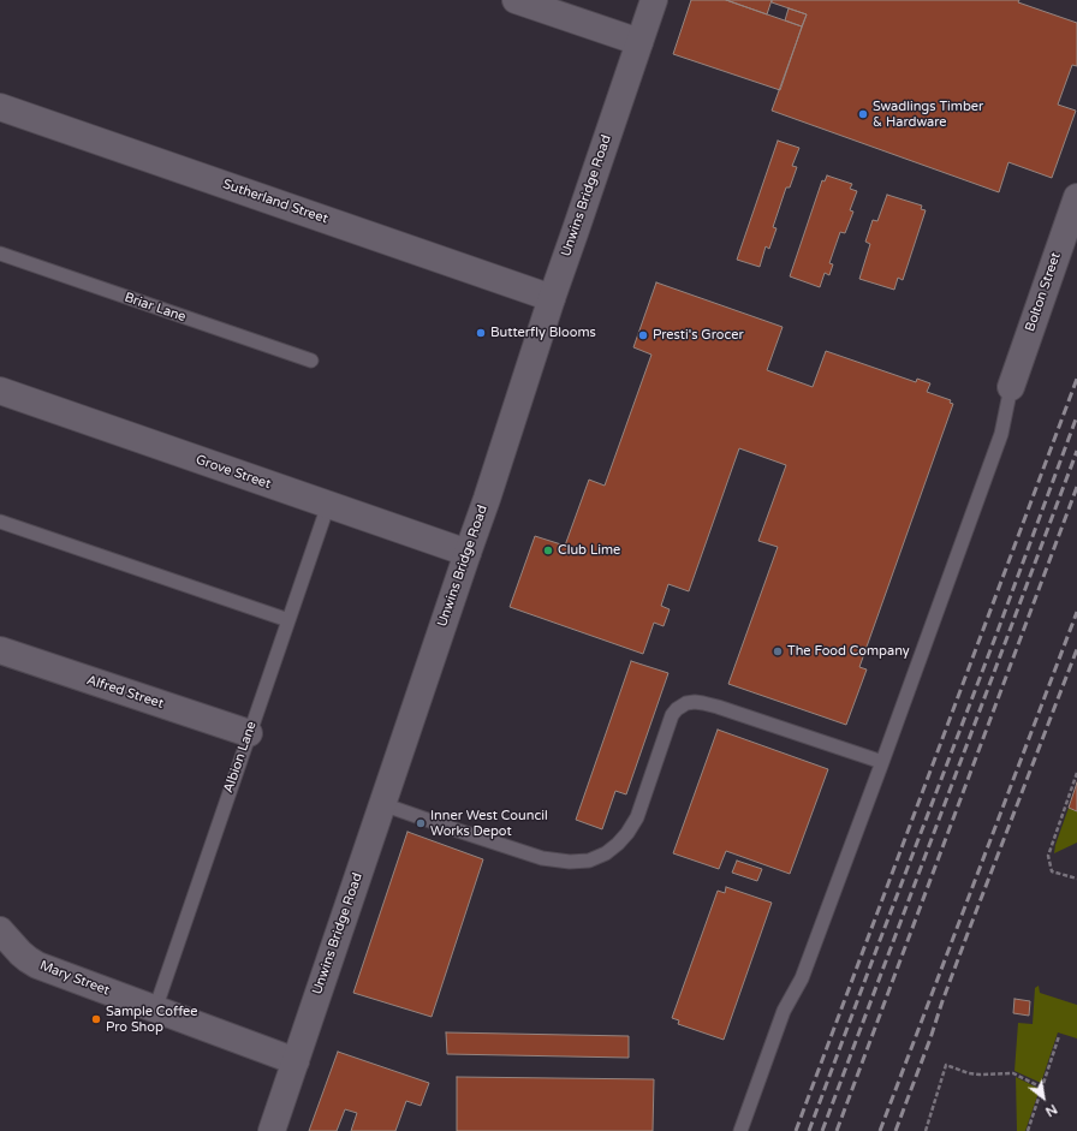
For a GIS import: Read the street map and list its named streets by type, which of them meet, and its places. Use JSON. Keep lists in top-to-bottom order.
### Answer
{
  "streets": {
    "street": [
      "Unwins Bridge Road",
      "Sutherland Street",
      "Bolton Street",
      "Grove Street",
      "Alfred Street",
      "Mary Street"
    ],
    "lane": ["Briar Lane", "Albion Lane"]
  },
  "crossings": [
    ["Unwins Bridge Road", "Sutherland Street"],
    ["Unwins Bridge Road", "Grove Street"],
    ["Unwins Bridge Road", "Mary Street"],
    ["Grove Street", "Albion Lane"],
    ["Alfred Street", "Albion Lane"],
    ["Albion Lane", "Mary Street"]
  ],
  "places": [
    "Swadlings Timber & Hardware",
    "Butterfly Blooms",
    "Presti's Grocer",
    "Club Lime",
    "The Food Company",
    "Inner West Council Works Depot",
    "Sample Coffee Pro Shop"
  ],
  "north": "bottom right"
}
